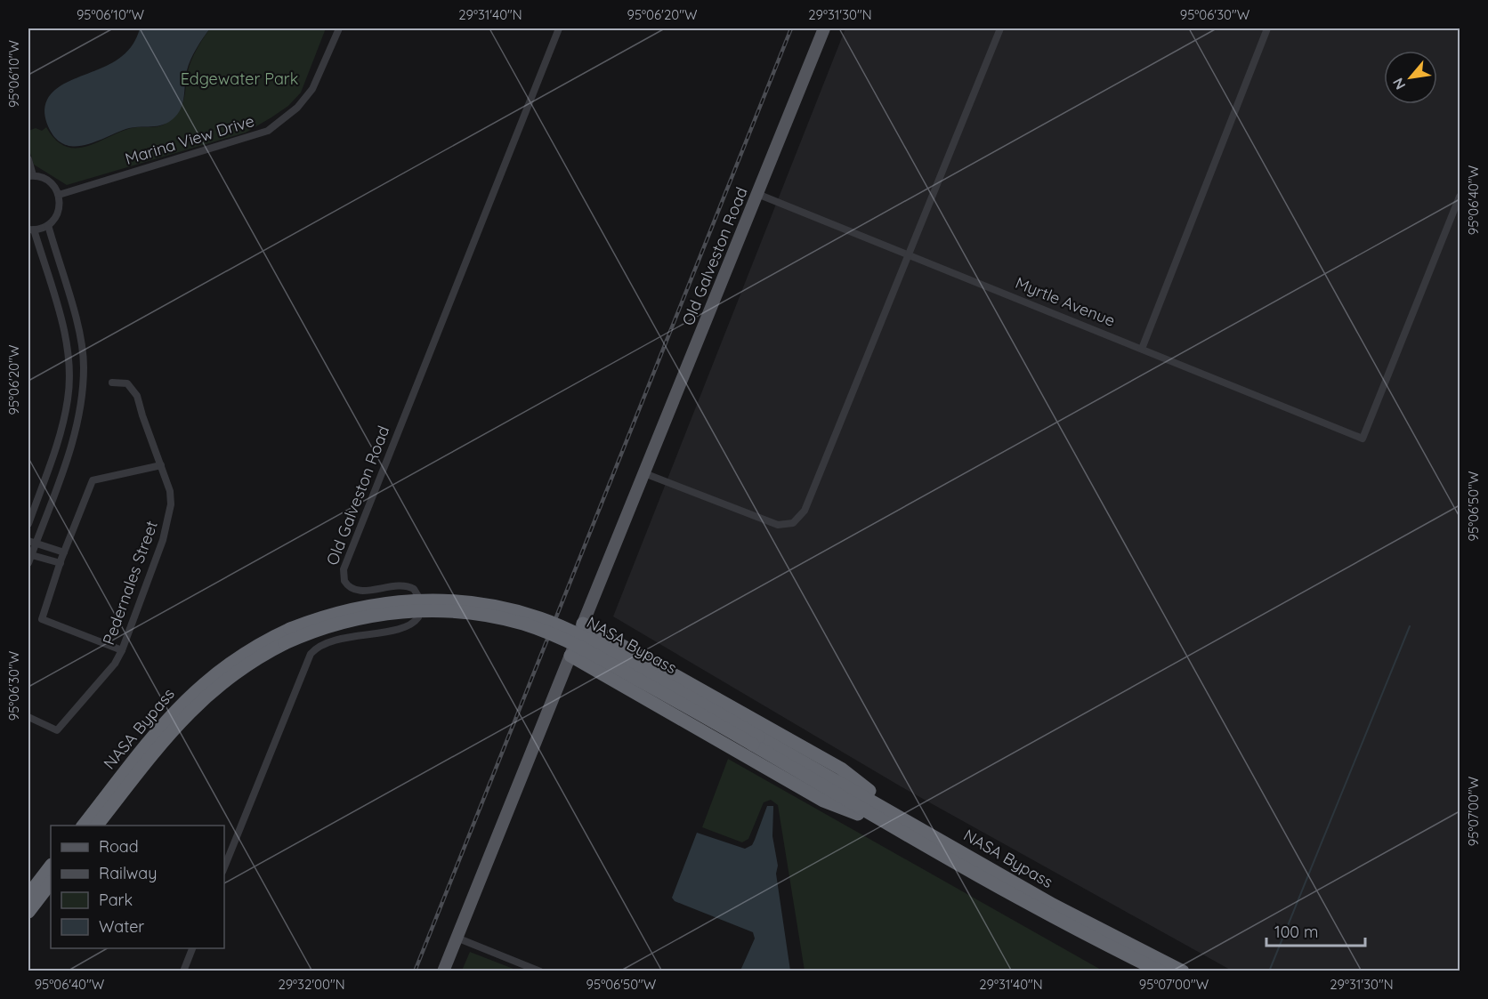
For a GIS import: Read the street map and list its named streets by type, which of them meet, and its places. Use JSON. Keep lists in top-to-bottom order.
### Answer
{
  "streets": {
    "highway": ["NASA Bypass"],
    "main road": ["Old Galveston Road"],
    "street": ["Marina View Drive", "Myrtle Avenue", "Pedernales Street"]
  },
  "crossings": [
    ["Old Galveston Road", "Myrtle Avenue"]
  ],
  "parks": ["Edgewater Park"],
  "legend": [
    "Road",
    "Railway",
    "Park",
    "Water"
  ],
  "scale_bar": "100 m",
  "north": "bottom left",
  "coordinates": [
    "95°06'10\"W",
    "29°31'40\"N",
    "95°06'20\"W",
    "29°31'30\"N",
    "95°06'30\"W",
    "95°06'40\"W",
    "95°06'50\"W",
    "95°07'00\"W",
    "29°32'00\"N"
  ]
}
